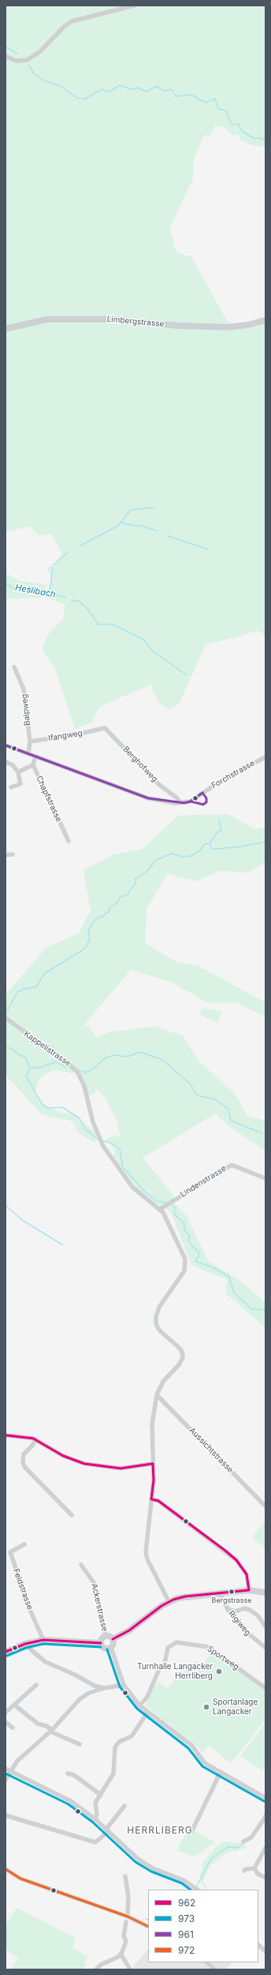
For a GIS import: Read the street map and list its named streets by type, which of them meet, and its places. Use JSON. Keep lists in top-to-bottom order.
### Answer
{
  "streets": {
    "street": [
      "Limbergstrasse",
      "Balpweg",
      "Ifangweg",
      "Berghofweg",
      "Forchstrasse",
      "Chapfstrasse",
      "Kappelistrasse",
      "Lindenstrasse",
      "Aussichtstrasse",
      "Feldstrasse",
      "Ackerstrasse",
      "Rigiweg",
      "Sportweg"
    ]
  },
  "crossings": [
    ["Balpweg", "Ifangweg"],
    ["Balpweg", "Forchstrasse"],
    ["Ifangweg", "Berghofweg"],
    ["Berghofweg", "Forchstrasse"],
    ["Kappelistrasse", "Lindenstrasse"]
  ],
  "districts": ["HERRLIBERG"],
  "water": ["Heslibach"],
  "places": ["Bergstrasse", "Turnhalle Langacker Herrliberg", "Sportanlage Langacker"],
  "lines": [
    "transit line 961",
    "transit line 962",
    "transit line 973",
    "transit line 972"
  ],
  "legend": [
    "962",
    "973",
    "961",
    "972"
  ]
}
